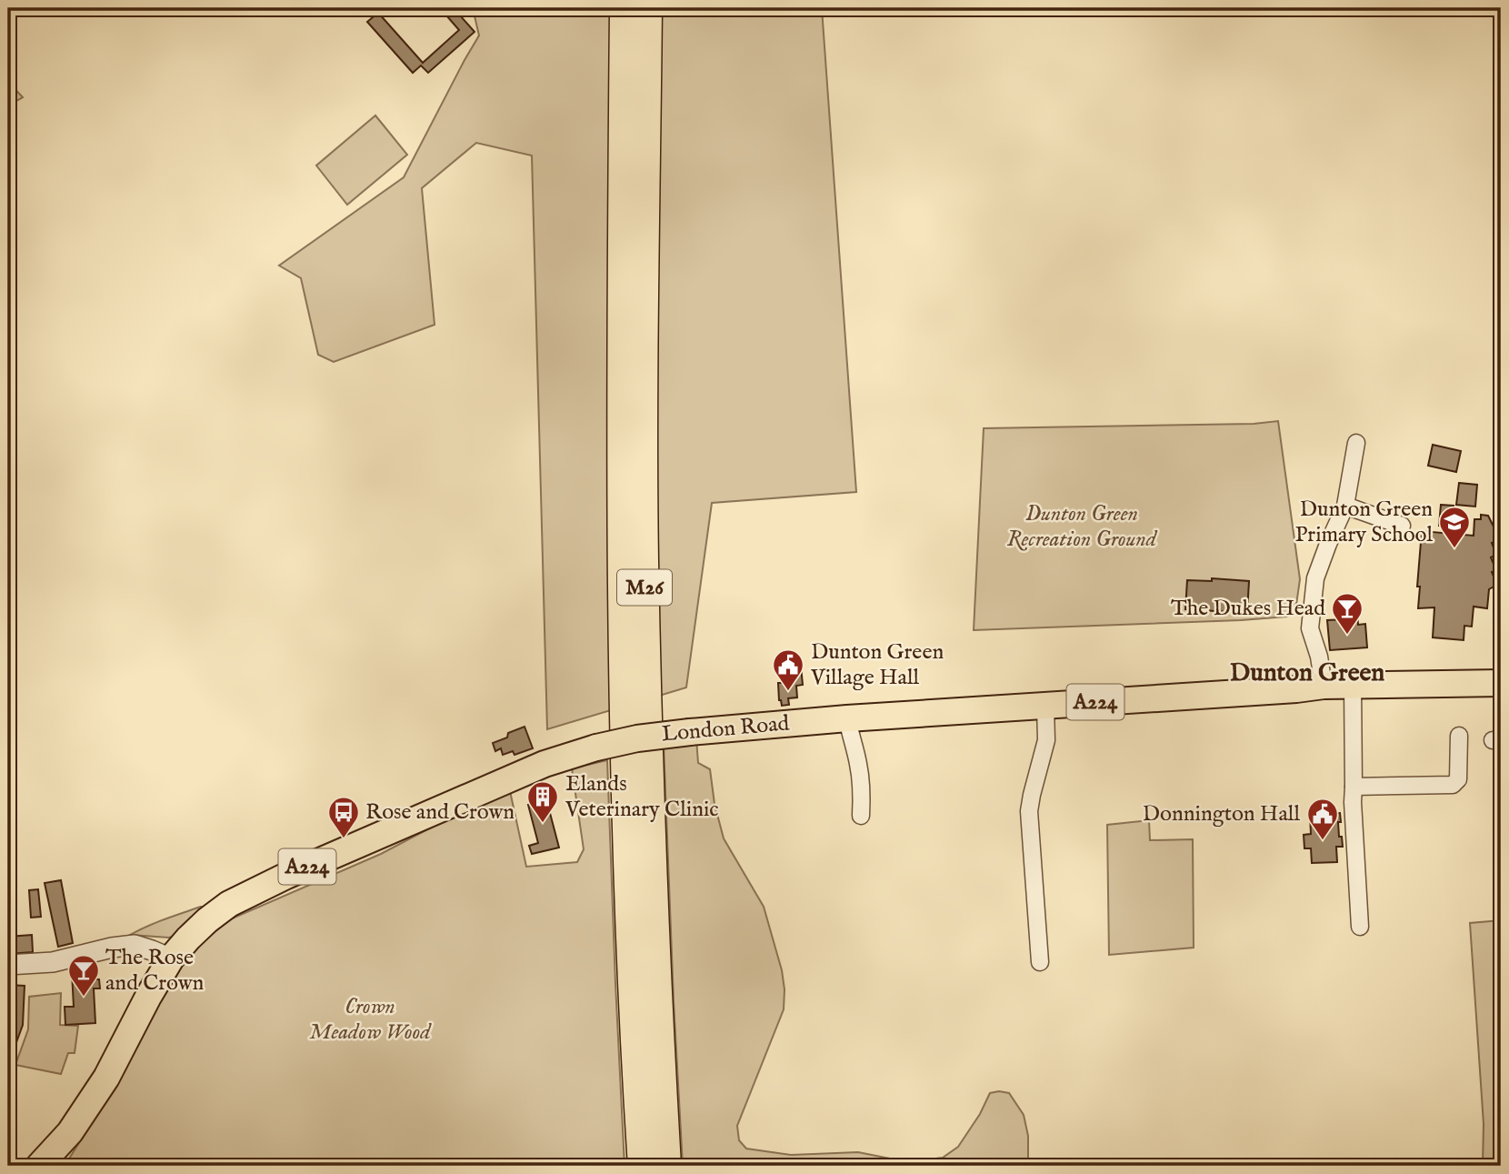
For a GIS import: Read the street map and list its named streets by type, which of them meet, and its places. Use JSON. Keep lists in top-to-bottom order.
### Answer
{
  "streets": {
    "highway": ["M26"],
    "main road": ["A224", "London Road"]
  },
  "crossings": [
    ["A224", "London Road"]
  ],
  "districts": ["Dunton Green"],
  "parks": ["Dunton Green Recreation Ground", "Crown Meadow Wood"],
  "places": {
    "school or university": ["Dunton Green Primary School"],
    "bar": ["The Dukes Head", "The Rose and Crown"],
    "public building": ["Dunton Green Village Hall", "Donnington Hall"],
    "building": ["Elands Veterinary Clinic"],
    "bus stop": ["Rose and Crown"]
  }
}
